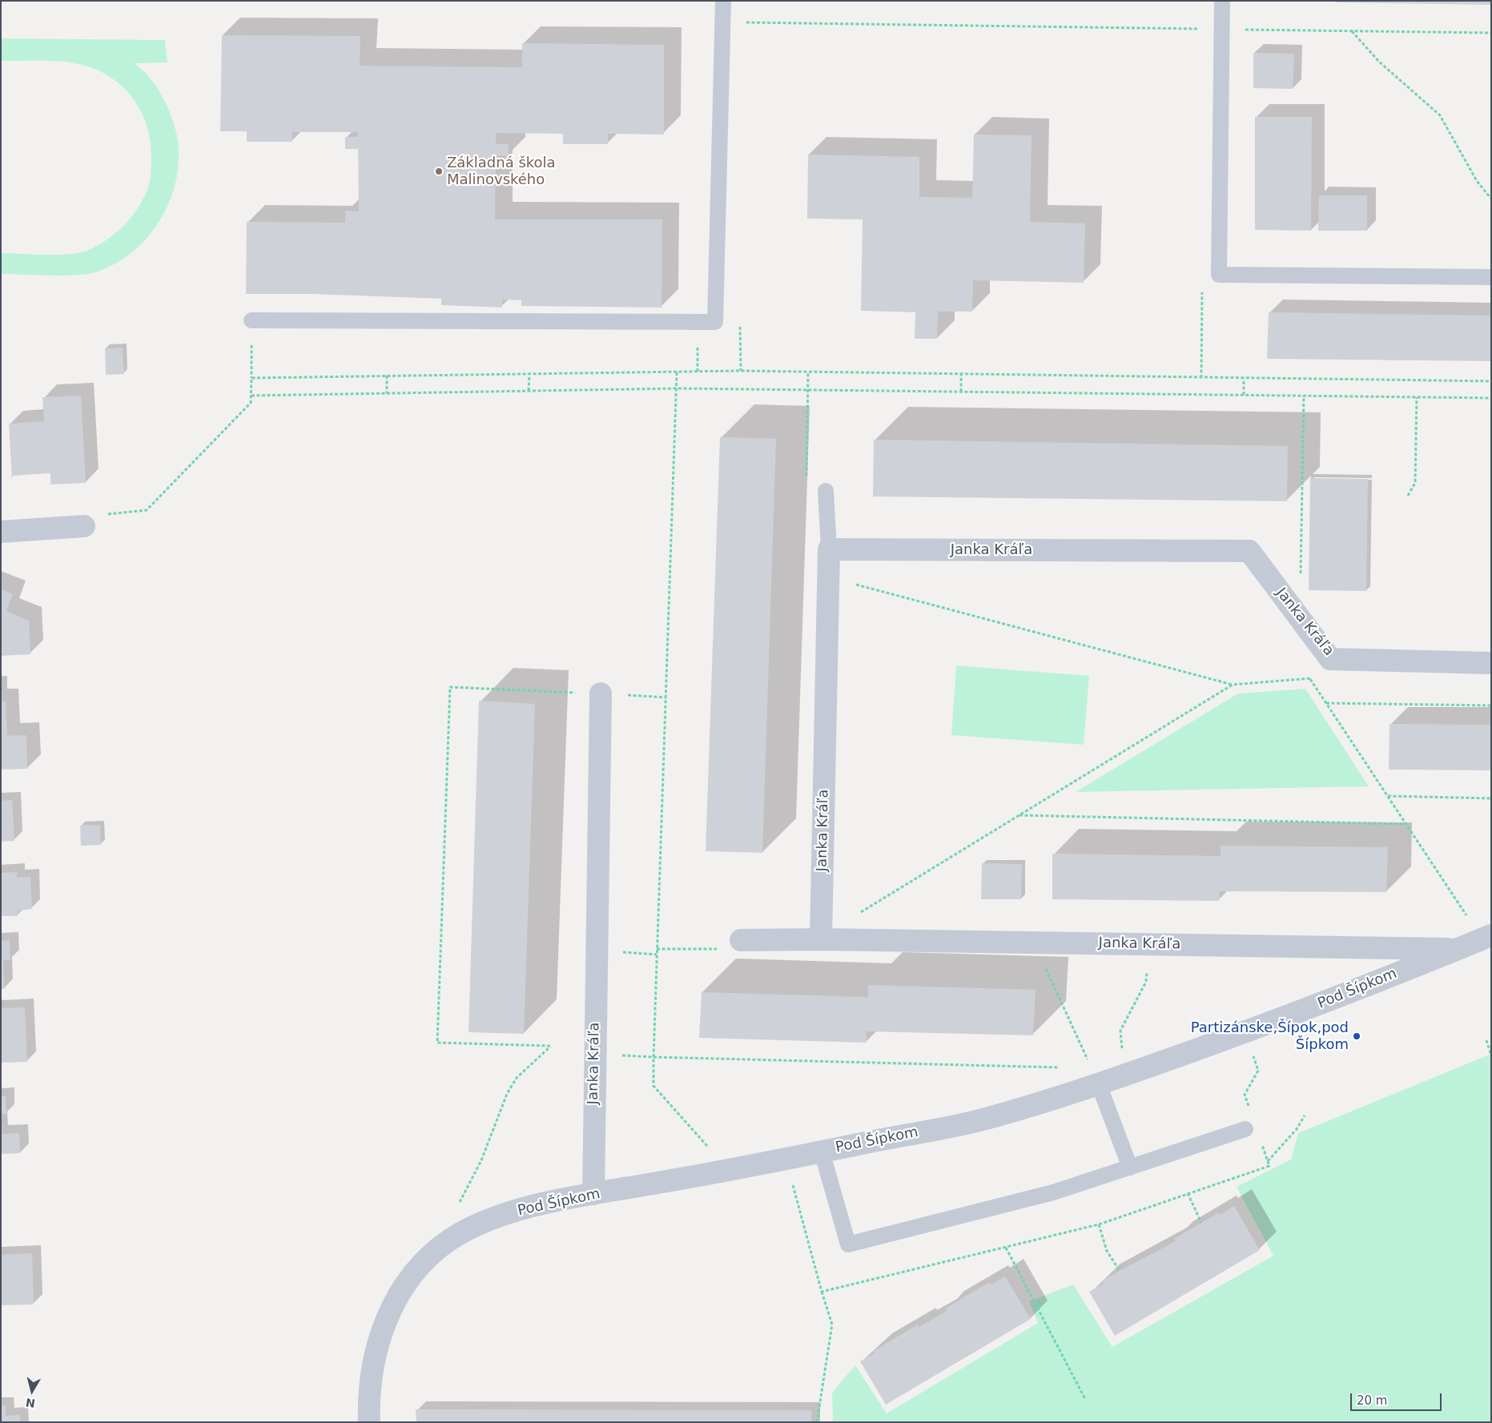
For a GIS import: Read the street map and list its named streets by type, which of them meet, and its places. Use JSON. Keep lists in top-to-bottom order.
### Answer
{
  "streets": {
    "street": ["Janka Kráľa", "Pod Šípkom"]
  },
  "crossings": [
    ["Janka Kráľa", "Pod Šípkom"]
  ],
  "places": ["Základná škola Malinovského", "Partizánske,Šípok,pod Šípkom"],
  "scale_bar": "20 m",
  "north": "bottom"
}
